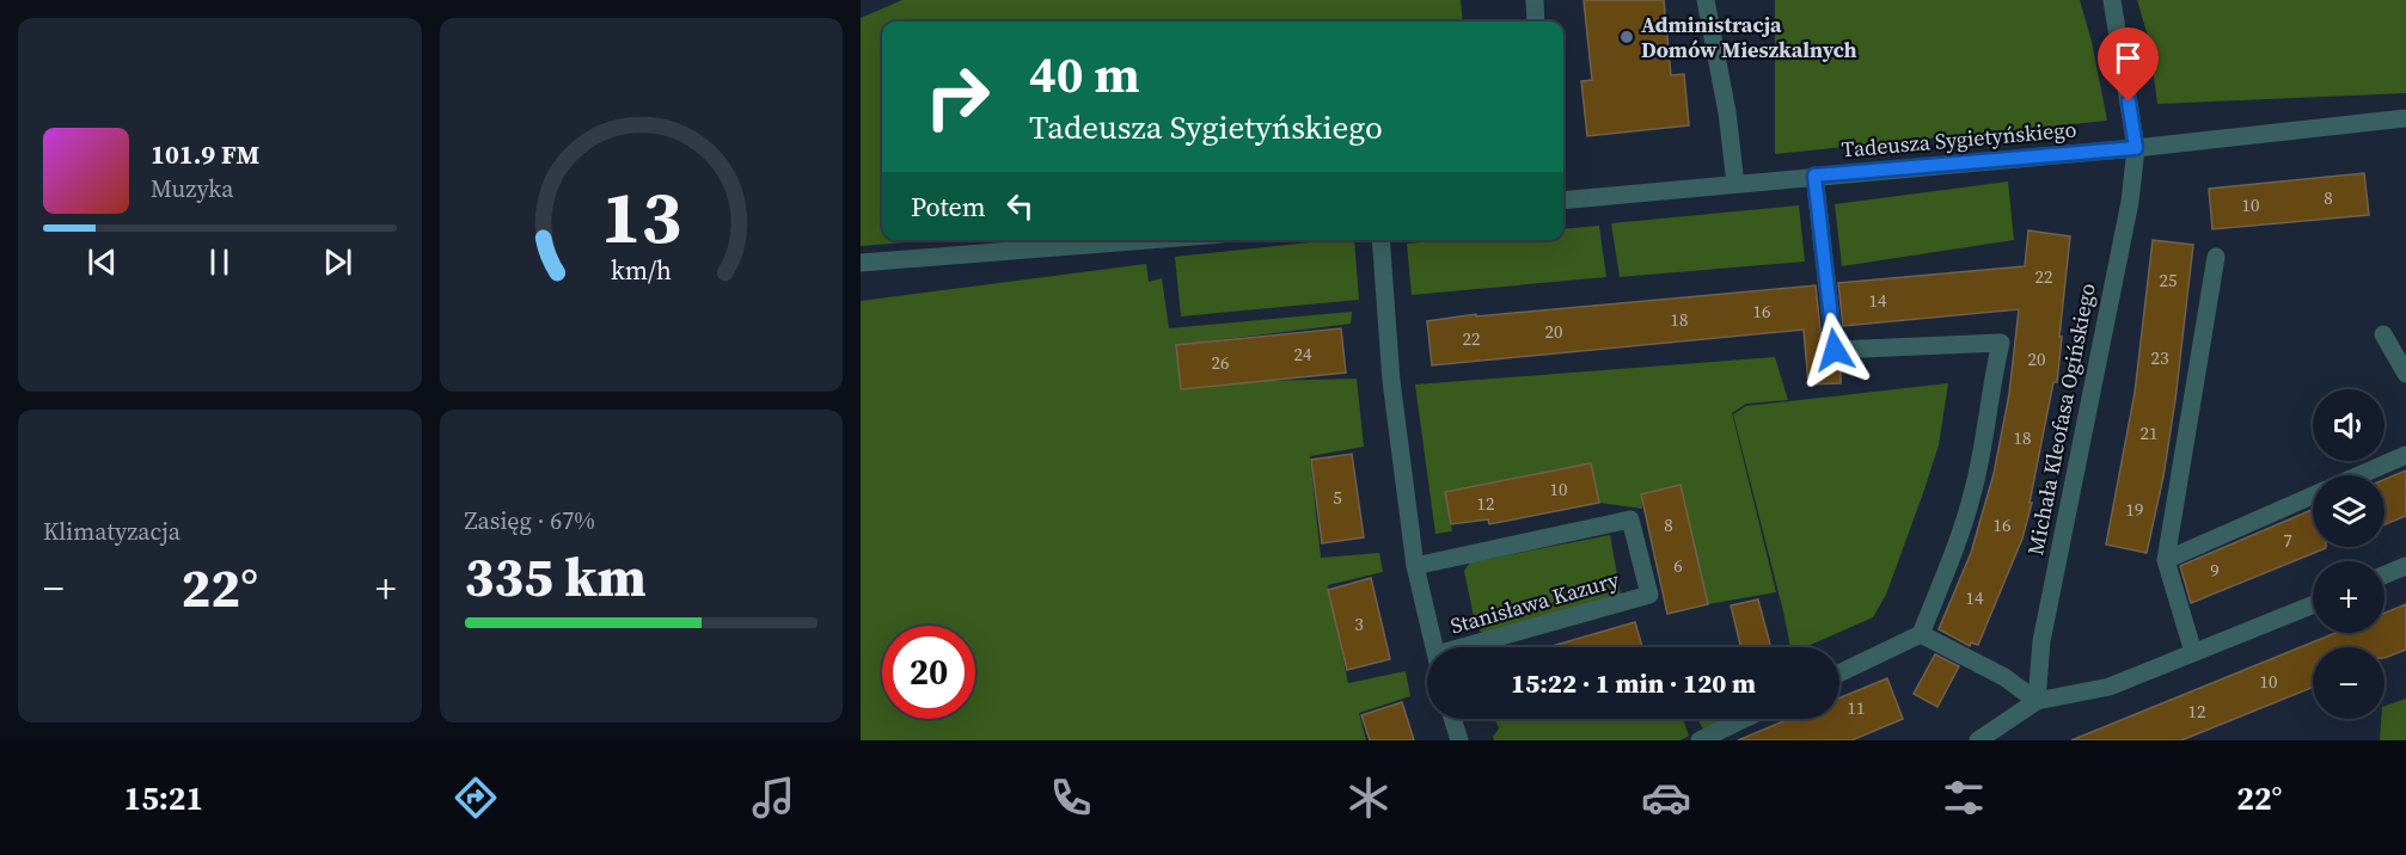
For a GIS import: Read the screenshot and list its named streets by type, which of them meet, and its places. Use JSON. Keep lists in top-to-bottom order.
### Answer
{
  "streets": {
    "street": ["Tadeusza Sygietyńskiego", "Michała Kleofasa Ogińskiego", "Stanisława Kazury"]
  },
  "crossings": [
    ["Tadeusza Sygietyńskiego", "Michała Kleofasa Ogińskiego"]
  ],
  "places": ["Administracja Domów Mieszkalnych"],
  "house_numbers": [
    "8",
    "10",
    "22",
    "25",
    "14",
    "16",
    "18",
    "20",
    "22",
    "24",
    "23",
    "20",
    "26",
    "21",
    "18",
    "10",
    "5",
    "12",
    "19",
    "8",
    "16",
    "7",
    "6",
    "9",
    "14",
    "3",
    "10",
    "11",
    "12"
  ],
  "page": {
    "turn": ["40 m", "Tadeusza Sygietyńskiego"],
    "song": ["101.9 FM", "Muzyka"],
    "then": "Potem",
    "map_buttons": ["+", "−"],
    "tile": [
      "Klimatyzacja",
      ["Zasięg · 67%", "335 km"]
    ],
    "heat": ["−", "22°", "+"],
    "limit": "20",
    "trip": "15:22 · 1 min · 120 m",
    "tabs": ["15:21", "22°"],
    "gauge": ["13", "km/h"]
  }
}
